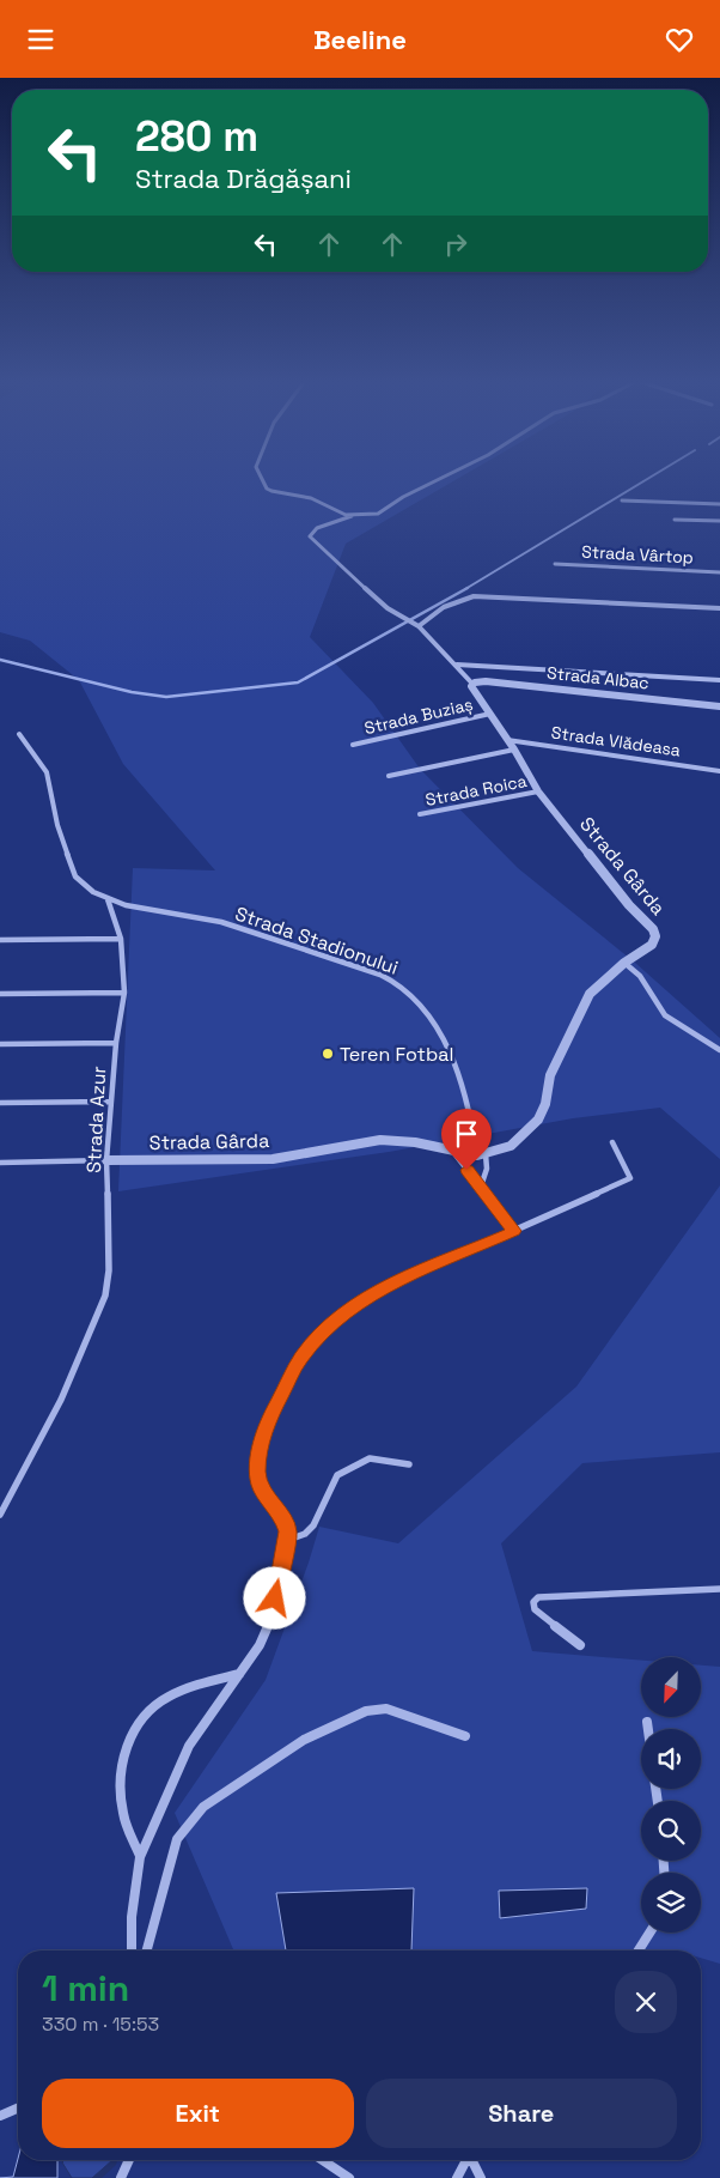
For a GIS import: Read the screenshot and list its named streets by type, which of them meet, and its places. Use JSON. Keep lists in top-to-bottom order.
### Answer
{
  "streets": {
    "street": [
      "Strada Vârtop",
      "Strada Albac",
      "Strada Buziaș",
      "Strada Vlădeasa",
      "Strada Roica",
      "Strada Gârda",
      "Strada Stadionului",
      "Strada Azur"
    ]
  },
  "crossings": [
    ["Strada Albac", "Strada Gârda"],
    ["Strada Buziaș", "Strada Gârda"],
    ["Strada Vlădeasa", "Strada Gârda"],
    ["Strada Roica", "Strada Gârda"],
    ["Strada Gârda", "Strada Stadionului"],
    ["Strada Gârda", "Strada Azur"],
    ["Strada Stadionului", "Strada Azur"]
  ],
  "places": ["Teren Fotbal"],
  "north": "bottom left",
  "page": {
    "header": "Beeline",
    "turn": ["280 m", "Strada Drăgășani"],
    "heading": ["1 min", "330 m · 15:53"],
    "buttons": ["Exit", "Share"]
  }
}
